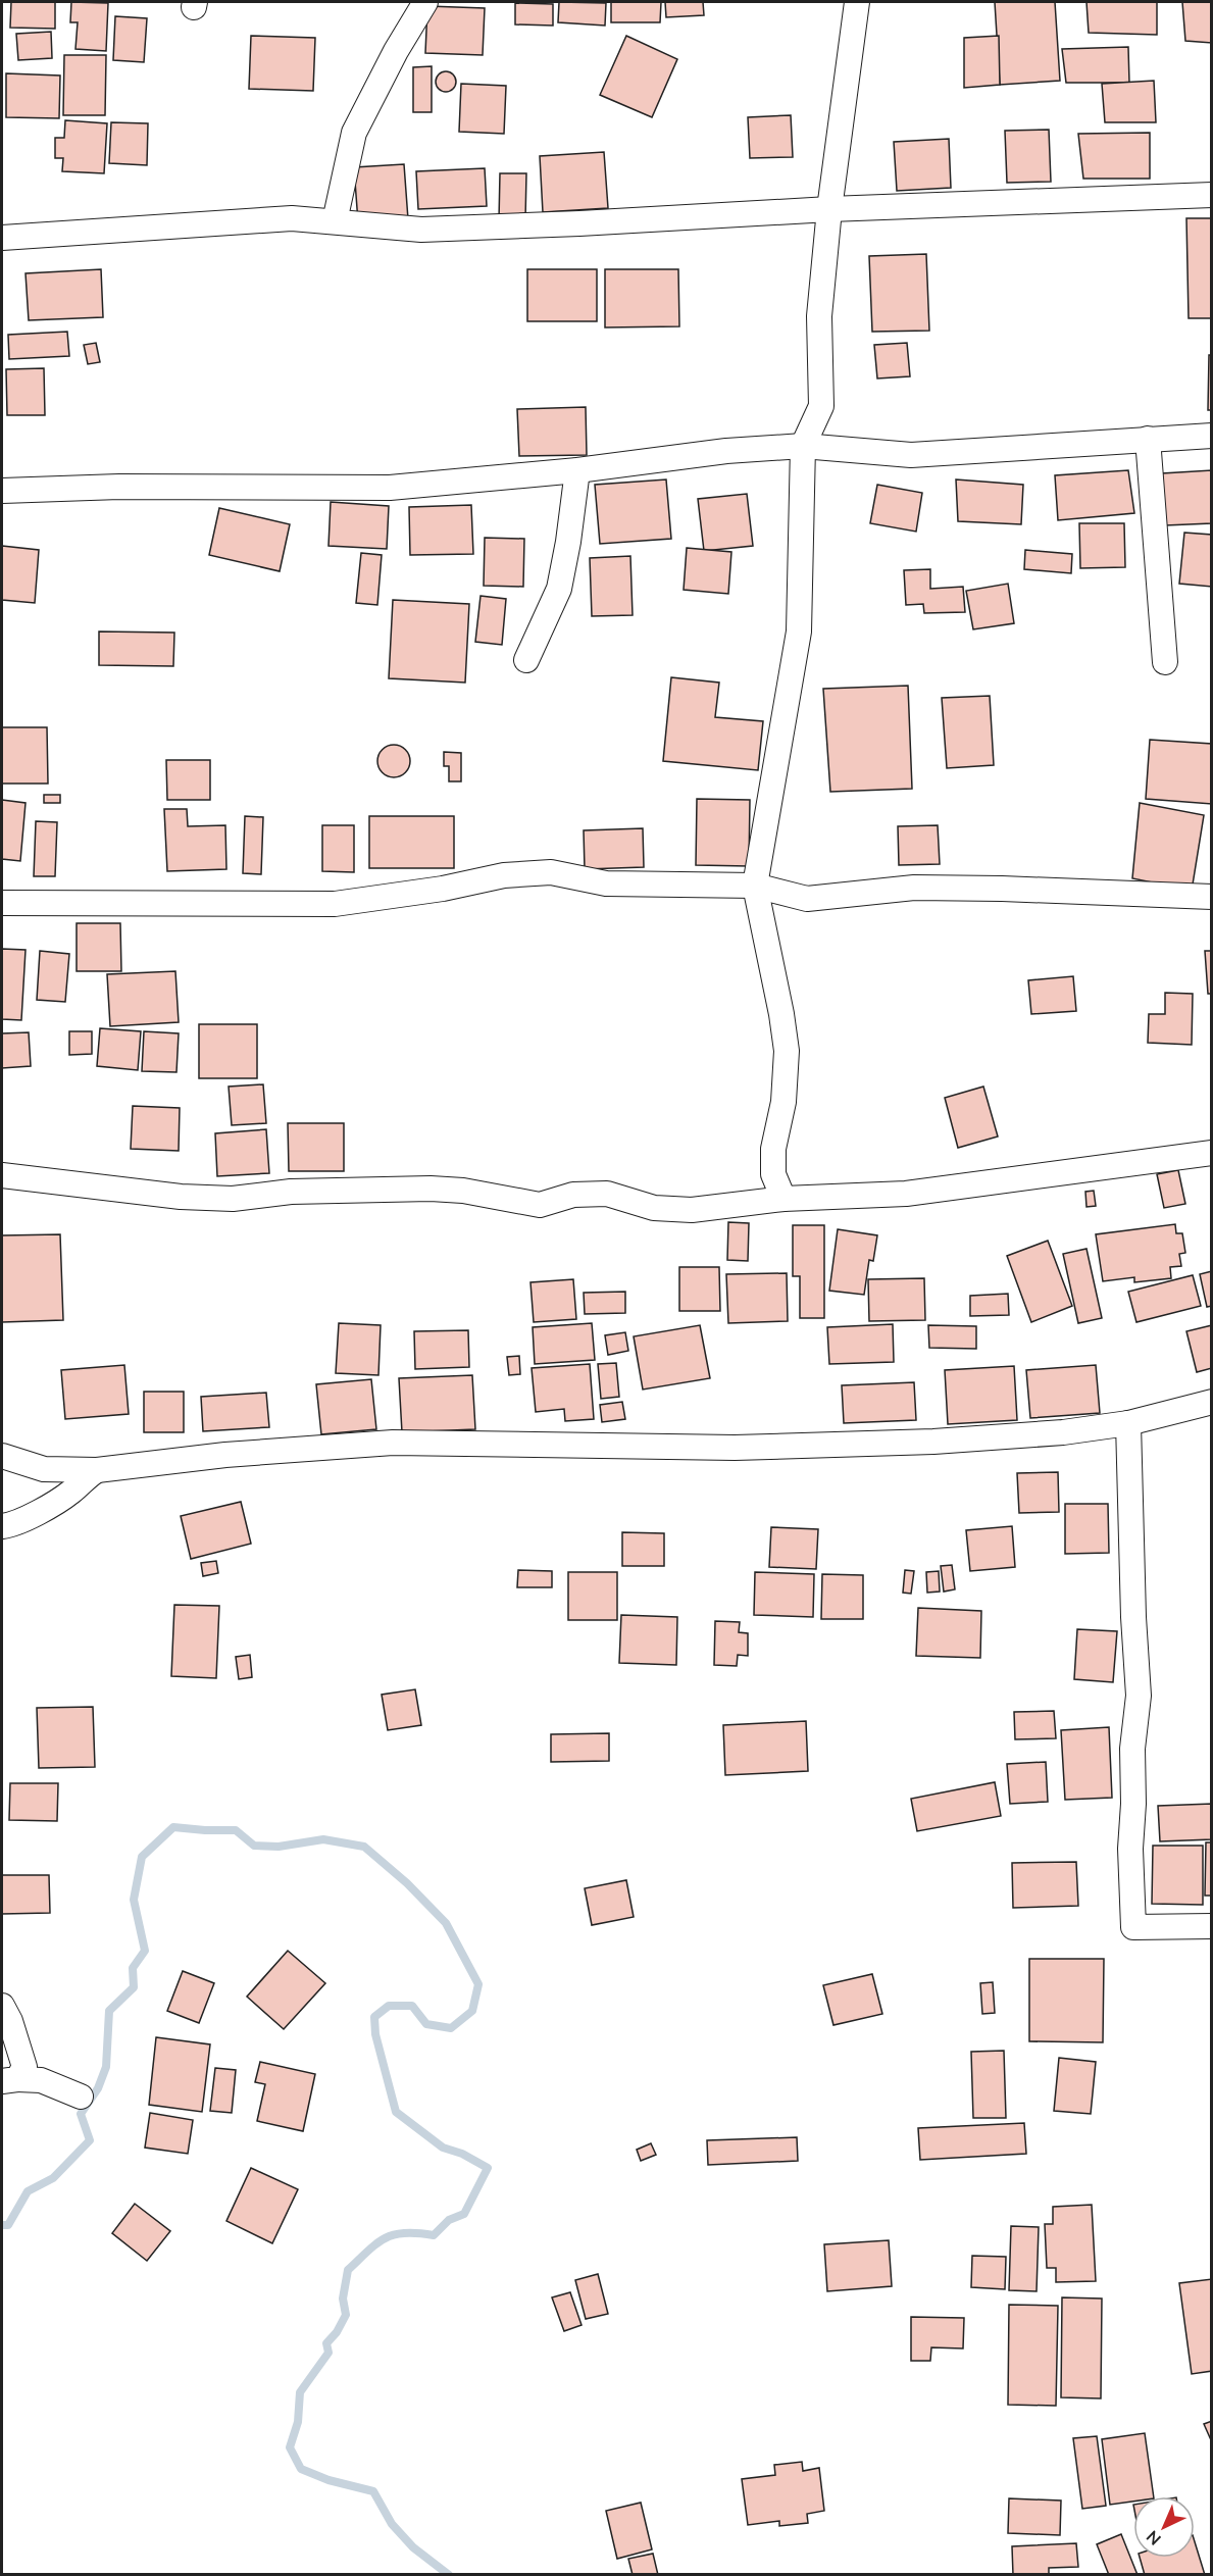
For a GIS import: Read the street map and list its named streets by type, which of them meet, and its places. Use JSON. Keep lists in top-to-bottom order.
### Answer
{
  "north": "bottom left"
}
